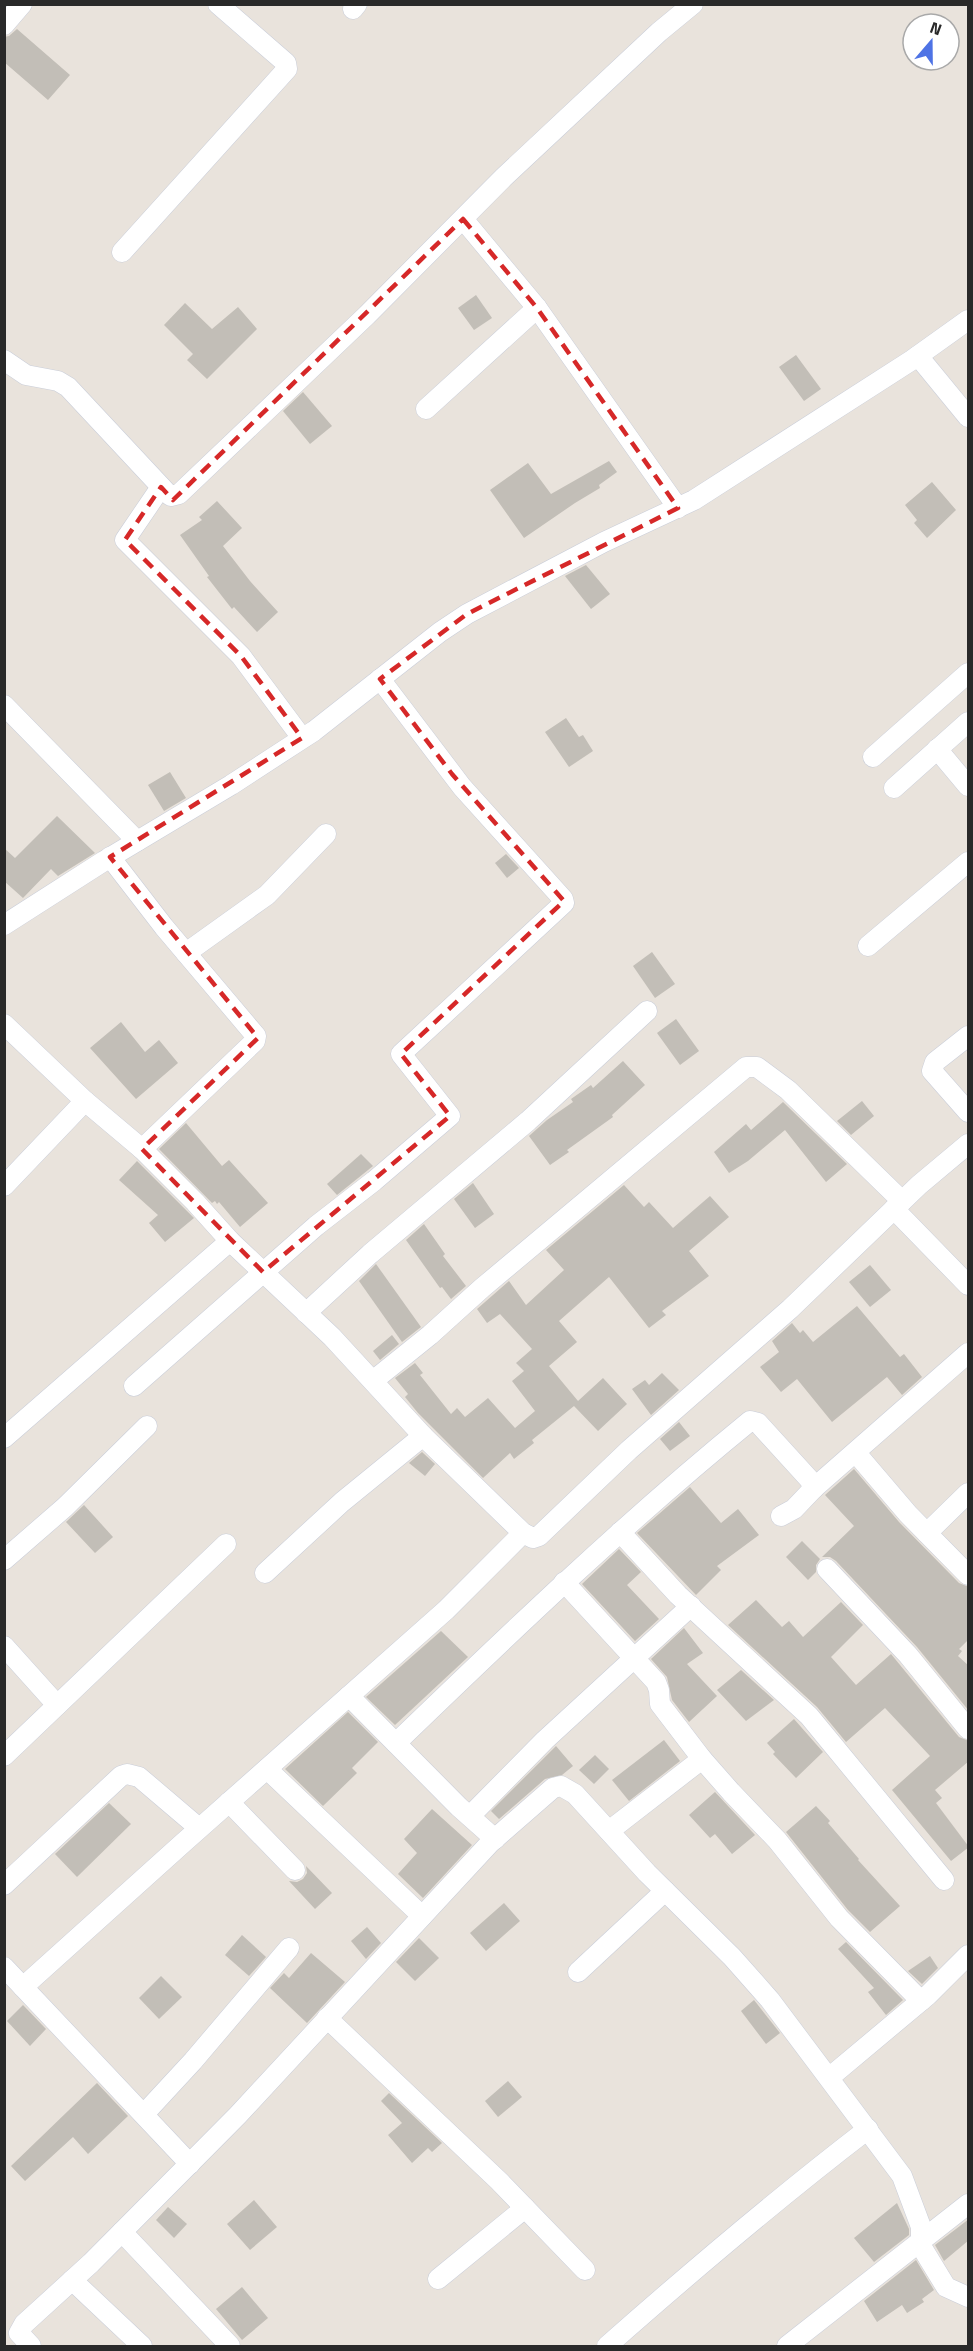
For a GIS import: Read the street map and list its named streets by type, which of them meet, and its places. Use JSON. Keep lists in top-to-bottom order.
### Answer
{
  "north": "top"
}
